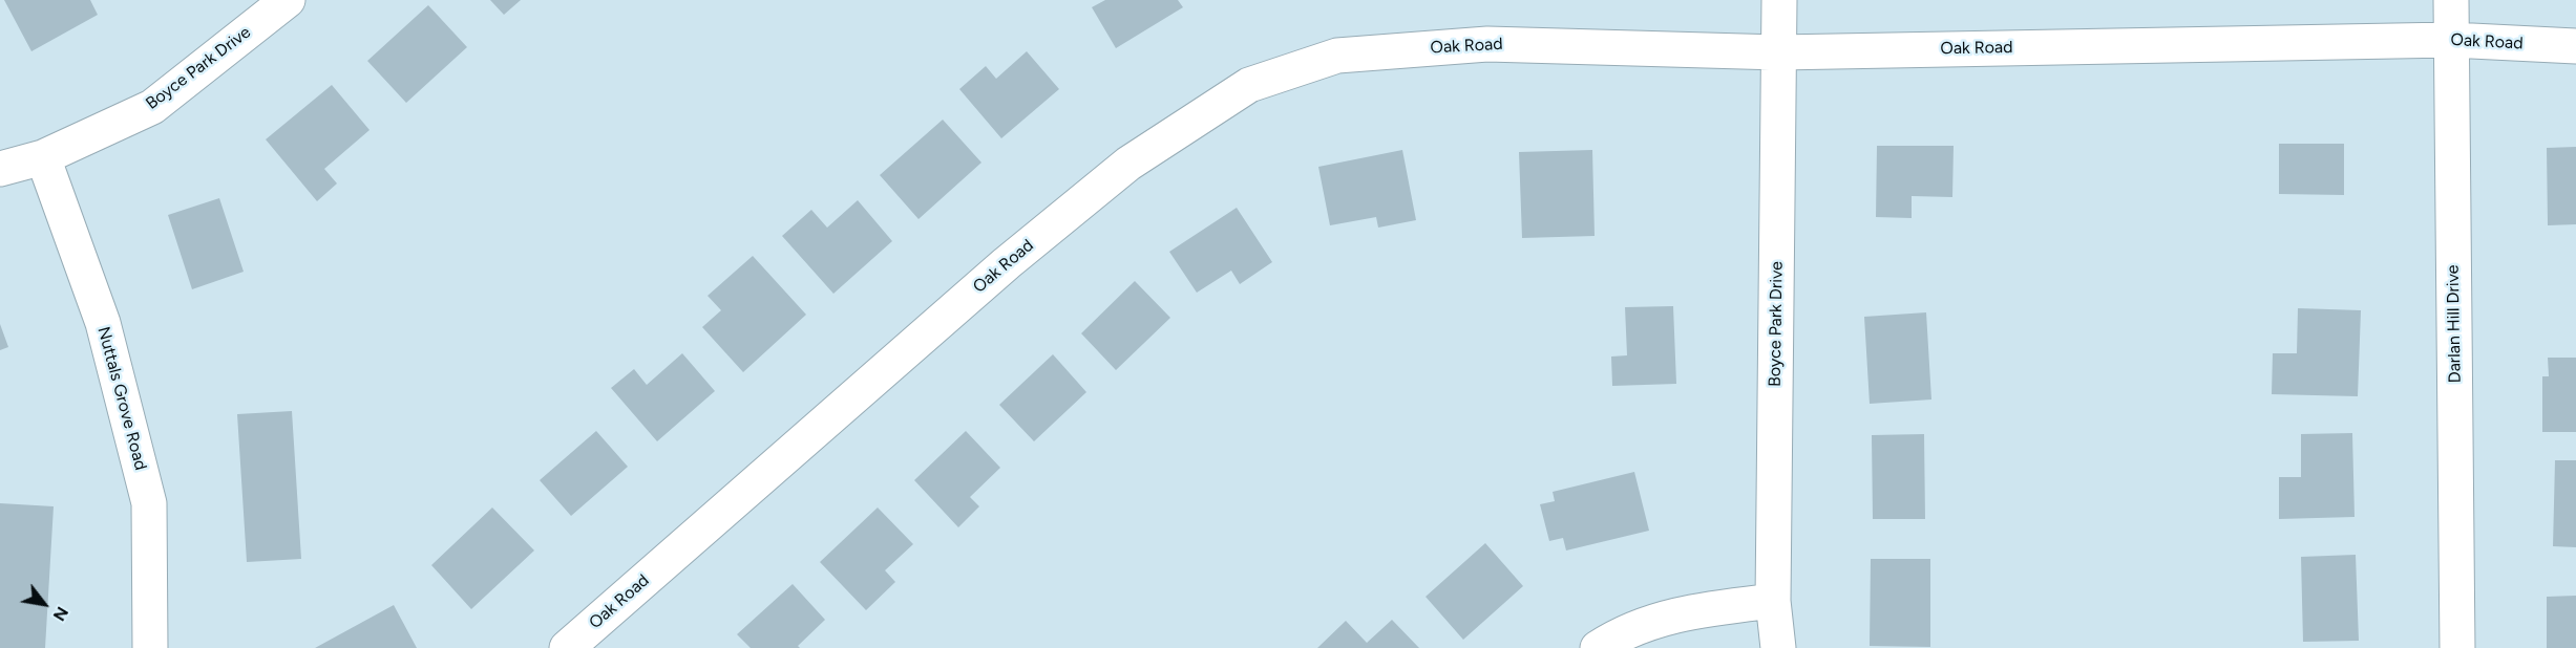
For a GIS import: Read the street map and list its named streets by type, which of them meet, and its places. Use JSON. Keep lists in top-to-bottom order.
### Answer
{
  "streets": {
    "street": [
      "Oak Road",
      "Boyce Park Drive",
      "Darlan Hill Drive",
      "Nuttals Grove Road"
    ]
  },
  "crossings": [
    ["Oak Road", "Boyce Park Drive"],
    ["Oak Road", "Darlan Hill Drive"],
    ["Boyce Park Drive", "Nuttals Grove Road"]
  ],
  "north": "bottom right"
}
